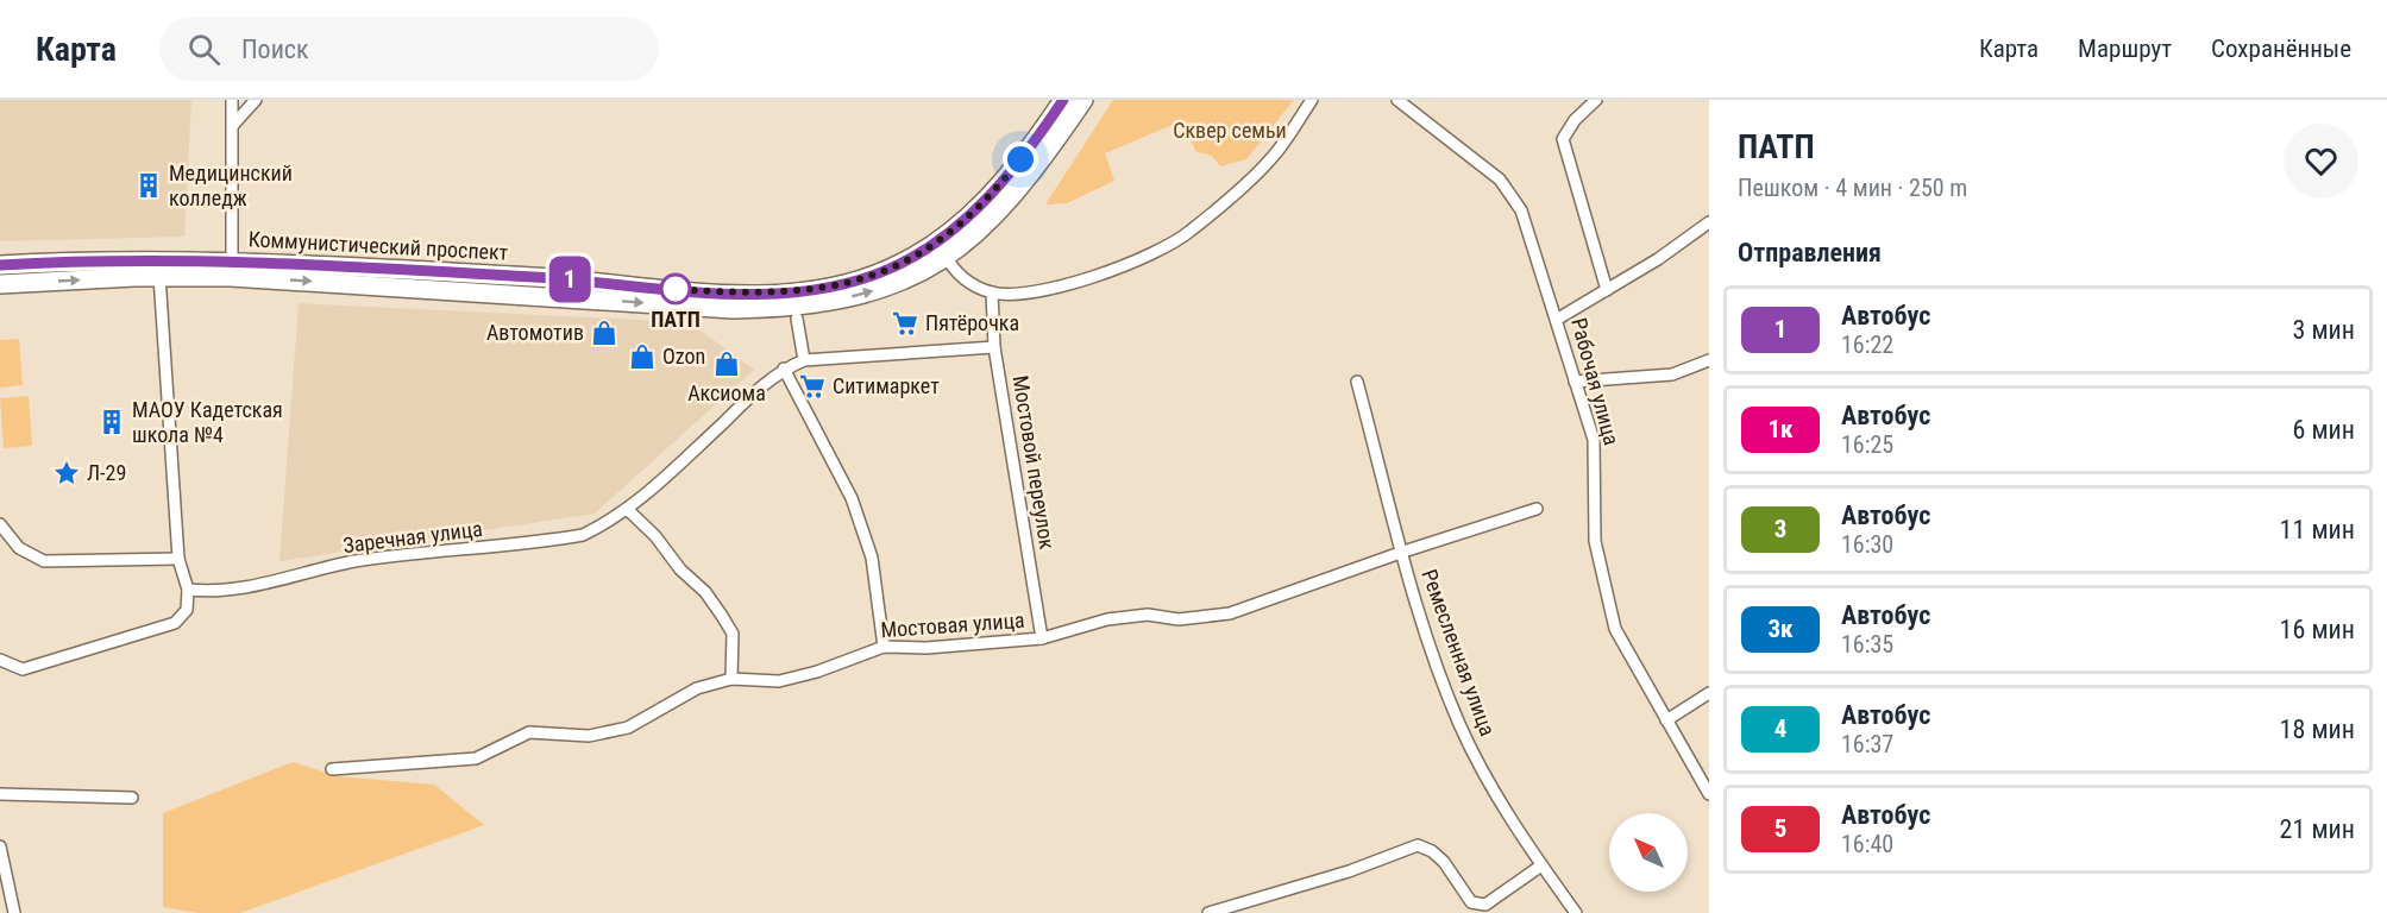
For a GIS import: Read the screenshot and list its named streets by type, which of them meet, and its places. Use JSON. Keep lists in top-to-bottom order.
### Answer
{
  "streets": {
    "main road": ["Коммунистический проспект"],
    "street": [
      "Рабочая улица",
      "Мостовой переулок",
      "Заречная улица",
      "Мостовая улица",
      "Ремесленная улица"
    ]
  },
  "crossings": [
    ["Мостовой переулок", "Заречная улица"],
    ["Мостовой переулок", "Мостовая улица"],
    ["Мостовая улица", "Ремесленная улица"]
  ],
  "parks": ["Сквер семьи"],
  "places": {
    "building": ["Медицинский колледж", "МАОУ Кадетская школа №4"],
    "other": ["ПАТП"],
    "supermarket": ["Пятёрочка", "Ситимаркет"],
    "shop": ["Автомотив", "Ozon", "Аксиома"],
    "place": ["Л-29"]
  },
  "lines": ["bus line 1"],
  "north": "top left",
  "page": {
    "header": "Карта",
    "search": "Поиск",
    "nav": ["Карта", "Маршрут", "Сохранённые"],
    "on_map": "1",
    "heading": [
      ["ПАТП", "Пешком · 4 мин · 250 m"],
      "Отправления"
    ],
    "list": [
      {
        "mark": "1",
        "name": "Автобус",
        "note": "16:22",
        "value": "3 мин"
      },
      {
        "mark": "1к",
        "name": "Автобус",
        "note": "16:25",
        "value": "6 мин"
      },
      {
        "mark": "3",
        "name": "Автобус",
        "note": "16:30",
        "value": "11 мин"
      },
      {
        "mark": "3к",
        "name": "Автобус",
        "note": "16:35",
        "value": "16 мин"
      },
      {
        "mark": "4",
        "name": "Автобус",
        "note": "16:37",
        "value": "18 мин"
      },
      {
        "mark": "5",
        "name": "Автобус",
        "note": "16:40",
        "value": "21 мин"
      }
    ]
  }
}
